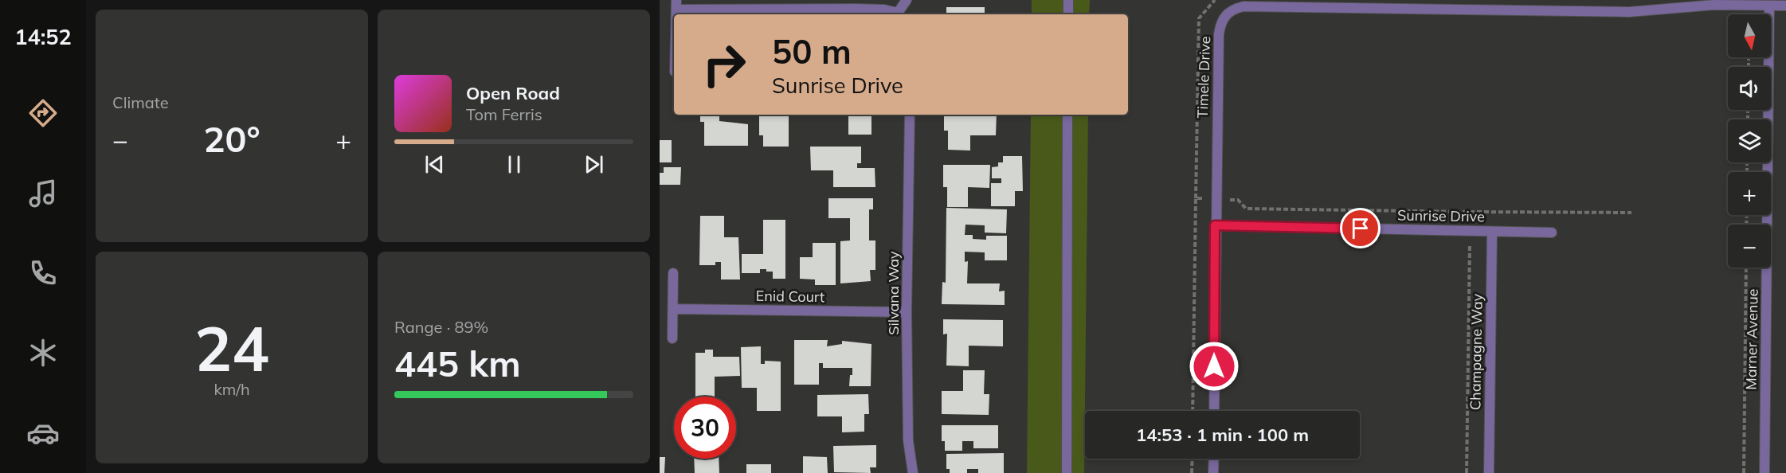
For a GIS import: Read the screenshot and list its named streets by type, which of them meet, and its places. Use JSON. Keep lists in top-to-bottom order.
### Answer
{
  "streets": {
    "street": [
      "Timele Drive",
      "Sunrise Drive",
      "Silvana Way",
      "Enid Court",
      "Marner Avenue",
      "Champagne Way"
    ]
  },
  "crossings": [
    ["Timele Drive", "Sunrise Drive"],
    ["Timele Drive", "Marner Avenue"],
    ["Sunrise Drive", "Champagne Way"],
    ["Silvana Way", "Enid Court"]
  ],
  "north": "bottom",
  "page": {
    "tabs": "14:52",
    "tile": [
      "Climate",
      ["24", "km/h"],
      ["Range · 89%", "445 km"]
    ],
    "map_buttons": ["+", "−"],
    "turn": ["50 m", "Sunrise Drive"],
    "song": ["Open Road", "Tom Ferris"],
    "heat": ["−", "20°", "+"],
    "limit": "30",
    "trip": "14:53 · 1 min · 100 m"
  }
}
